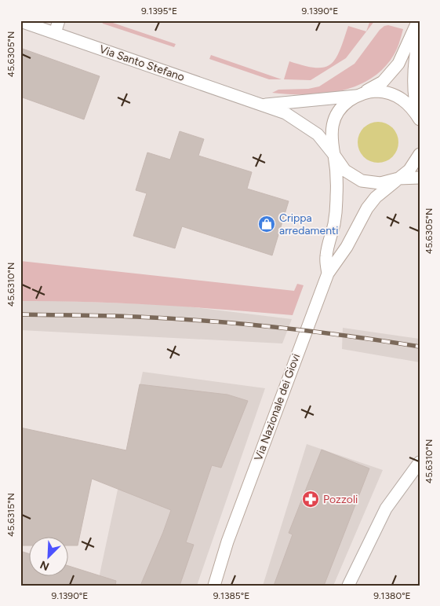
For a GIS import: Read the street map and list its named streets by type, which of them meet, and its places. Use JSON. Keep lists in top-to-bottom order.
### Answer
{
  "streets": {
    "main road": ["Via Santo Stefano", "Via Nazionale dei Giovi"]
  },
  "places": {
    "shop": ["Crippa arredamenti"],
    "pharmacy": ["Pozzoli"]
  },
  "north": "bottom left",
  "coordinates": [
    "9.1395°E",
    "9.1390°E",
    "45.6305°N",
    "45.6310°N",
    "45.6315°N",
    "9.1385°E",
    "9.1380°E"
  ]
}
